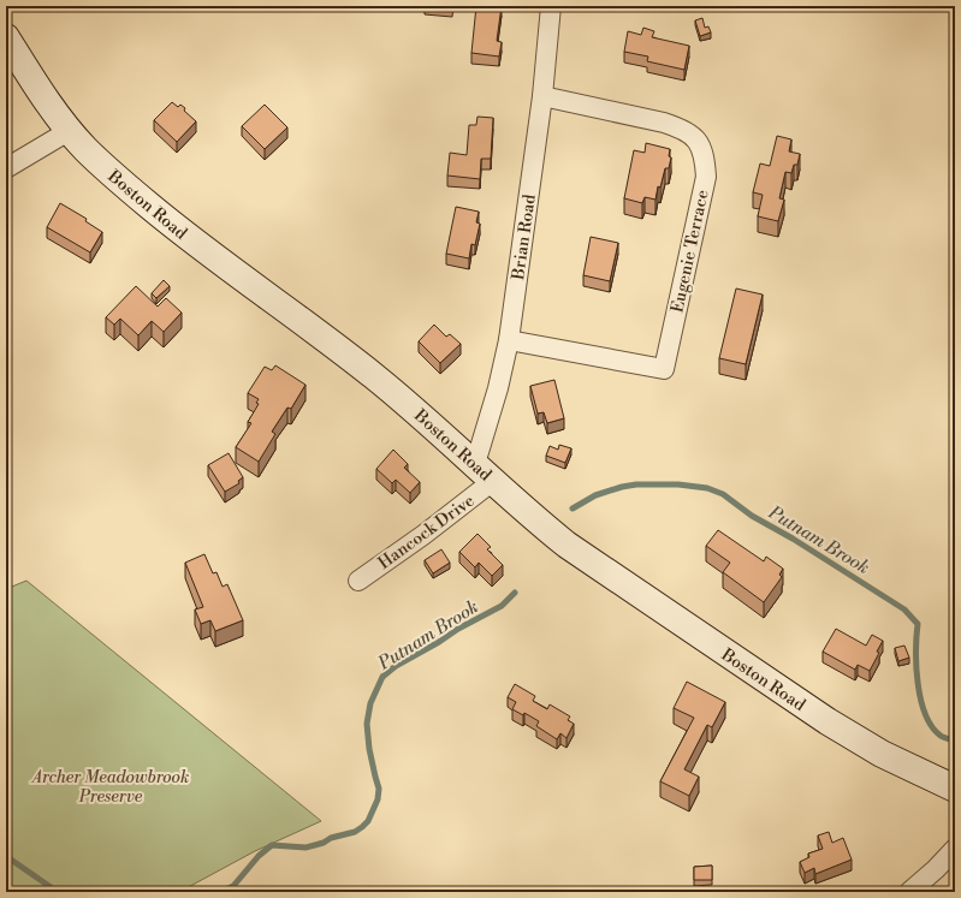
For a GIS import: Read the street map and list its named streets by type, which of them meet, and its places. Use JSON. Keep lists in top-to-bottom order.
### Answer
{
  "streets": {
    "main road": ["Boston Road"],
    "street": ["Brian Road", "Eugenie Terrace", "Hancock Drive"]
  },
  "crossings": [
    ["Boston Road", "Brian Road"],
    ["Boston Road", "Hancock Drive"],
    ["Brian Road", "Eugenie Terrace"],
    ["Brian Road", "Hancock Drive"]
  ],
  "water": ["Putnam Brook"],
  "parks": ["Archer Meadowbrook Preserve"]
}
